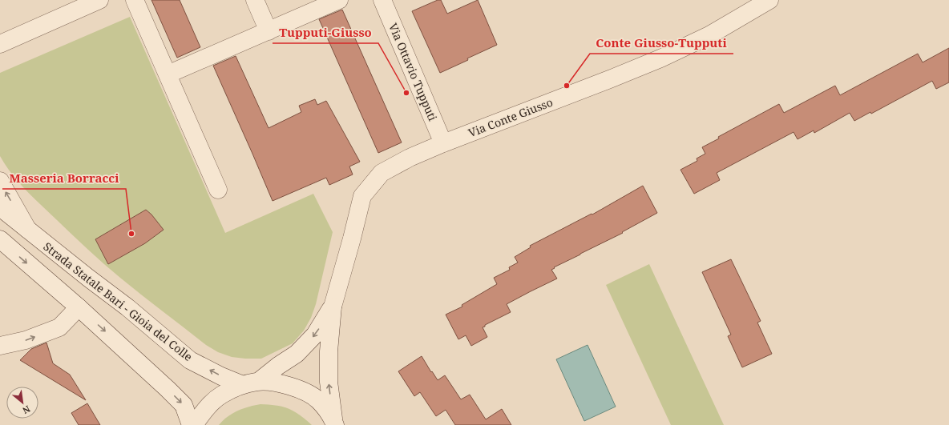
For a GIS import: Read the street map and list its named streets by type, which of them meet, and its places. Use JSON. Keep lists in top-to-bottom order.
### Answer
{
  "streets": {
    "street": ["Via Ottavio Tupputi", "Via Conte Giusso", "Strada Statale Bari - Gioia del Colle"]
  },
  "crossings": [
    ["Via Ottavio Tupputi", "Via Conte Giusso"]
  ],
  "places": ["Conte Giusso-Tupputi", "Tupputi-Giusso", "Masseria Borracci"],
  "north": "bottom right"
}
